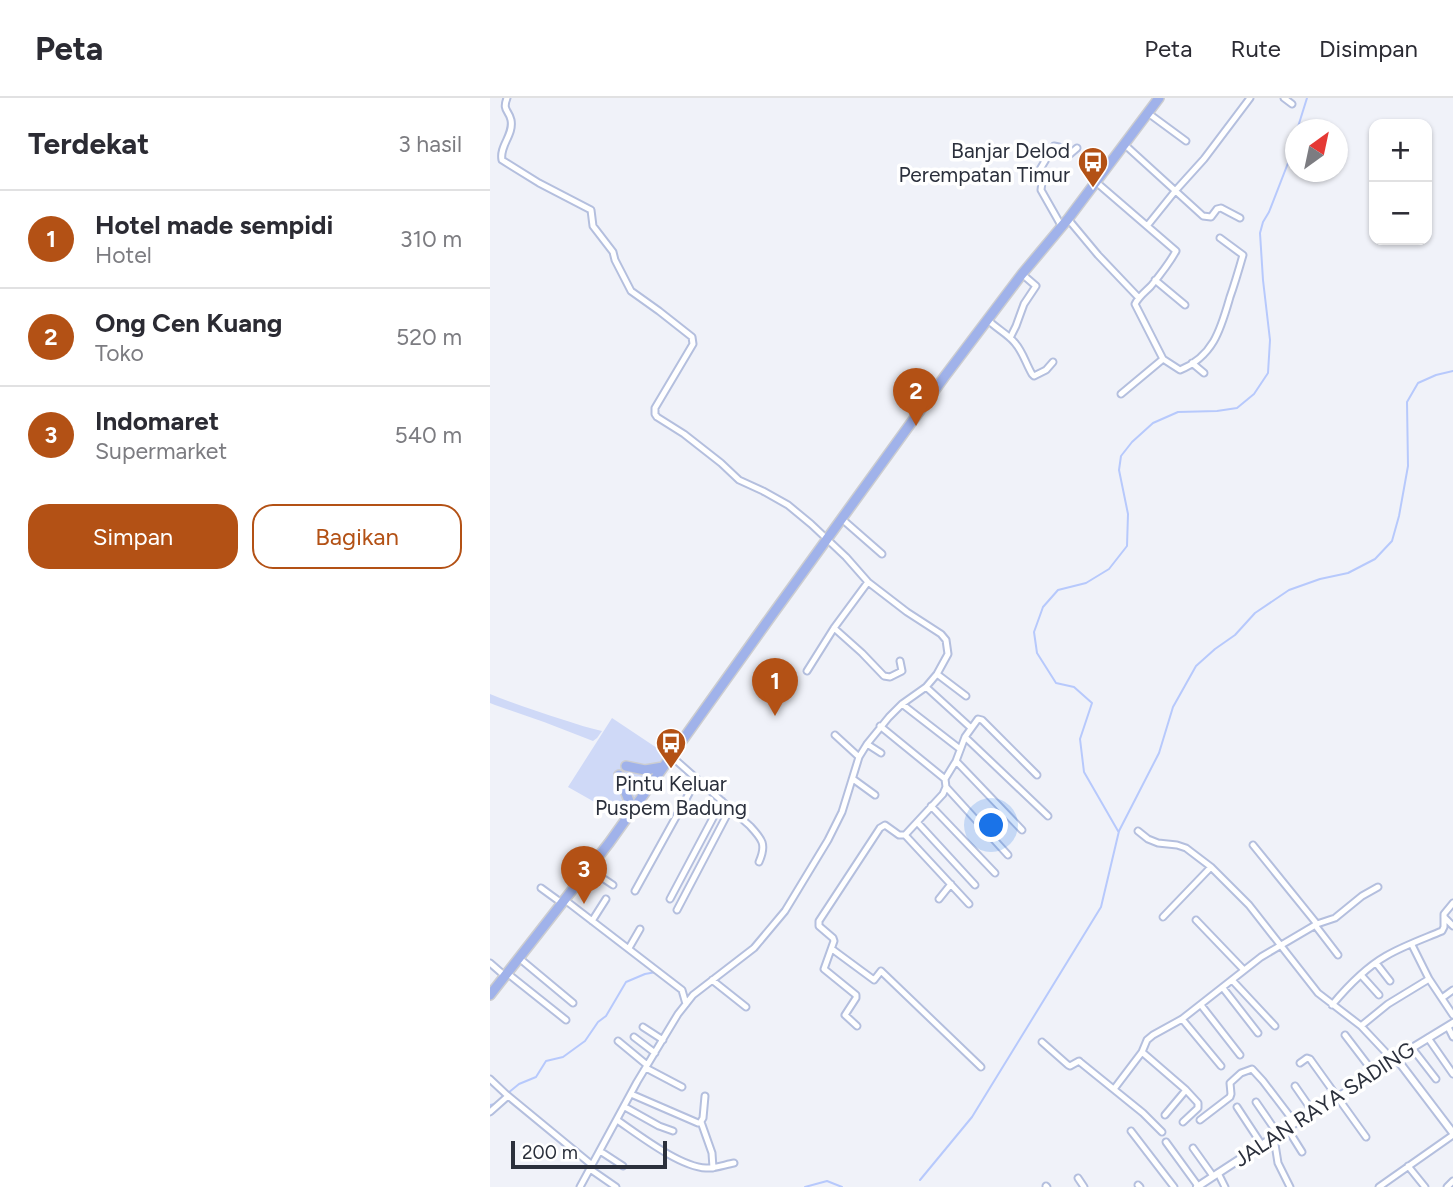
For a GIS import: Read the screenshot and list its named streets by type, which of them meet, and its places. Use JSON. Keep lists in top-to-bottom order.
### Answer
{
  "streets": {
    "street": ["JALAN RAYA SADING"]
  },
  "places": {
    "bus stop": ["Banjar Delod Perempatan Timur", "Pintu Keluar Puspem Badung"]
  },
  "scale_bar": "200 m",
  "north": "top right",
  "page": {
    "header": "Peta",
    "nav": ["Peta", "Rute", "Disimpan"],
    "heading": ["Terdekat", "3 hasil"],
    "map_buttons": ["+", "−"],
    "list": [
      {
        "mark": "1",
        "name": "Hotel made sempidi",
        "note": "Hotel",
        "value": "310 m"
      },
      {
        "mark": "2",
        "name": "Ong Cen Kuang",
        "note": "Toko",
        "value": "520 m"
      },
      {
        "mark": "3",
        "name": "Indomaret",
        "note": "Supermarket",
        "value": "540 m"
      }
    ],
    "pins": ["2", "1", "3"],
    "buttons": ["Simpan", "Bagikan"],
    "scale": "200 m"
  }
}
